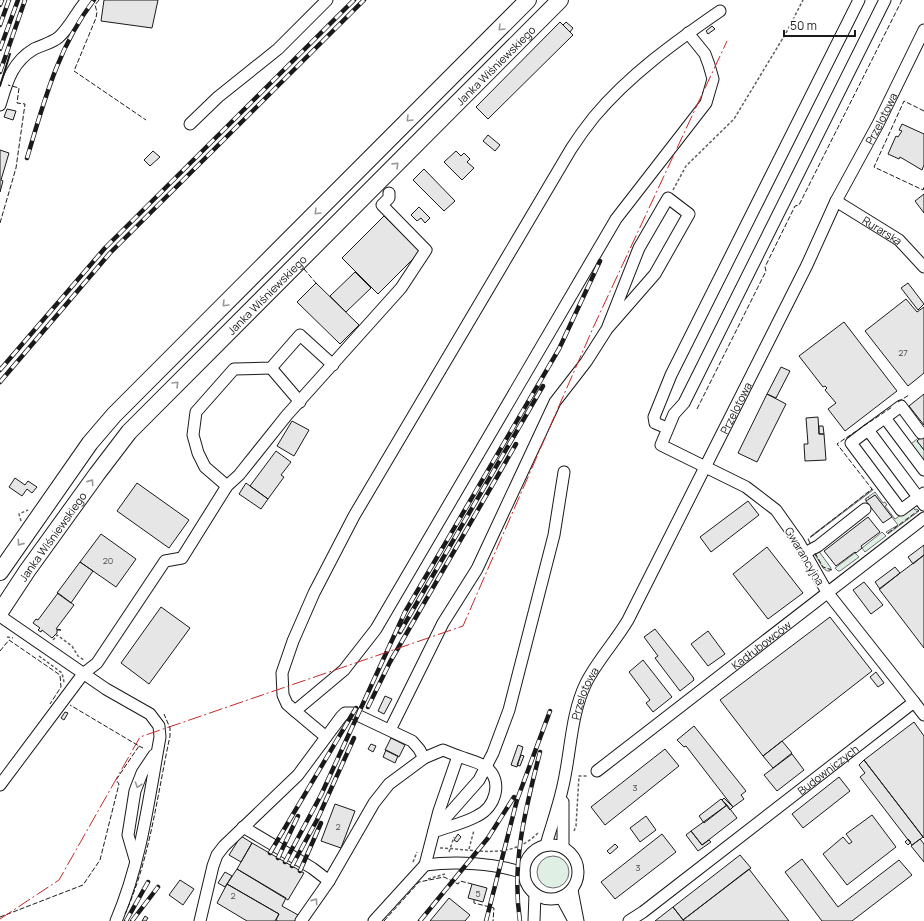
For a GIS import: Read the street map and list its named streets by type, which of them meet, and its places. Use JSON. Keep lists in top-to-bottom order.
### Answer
{
  "streets": {
    "highway": ["Janka Wiśniewskiego"],
    "street": [
      "Przelotowa",
      "Rurarska",
      "Gwarancyjna",
      "Kadłubowców",
      "Budowniczych"
    ]
  },
  "crossings": [
    ["Przelotowa", "Rurarska"],
    ["Przelotowa", "Gwarancyjna"],
    ["Gwarancyjna", "Kadłubowców"]
  ],
  "house_numbers": [
    "27",
    "20",
    "3",
    "2",
    "3",
    "5",
    "2"
  ],
  "scale_bar": "50 m"
}
